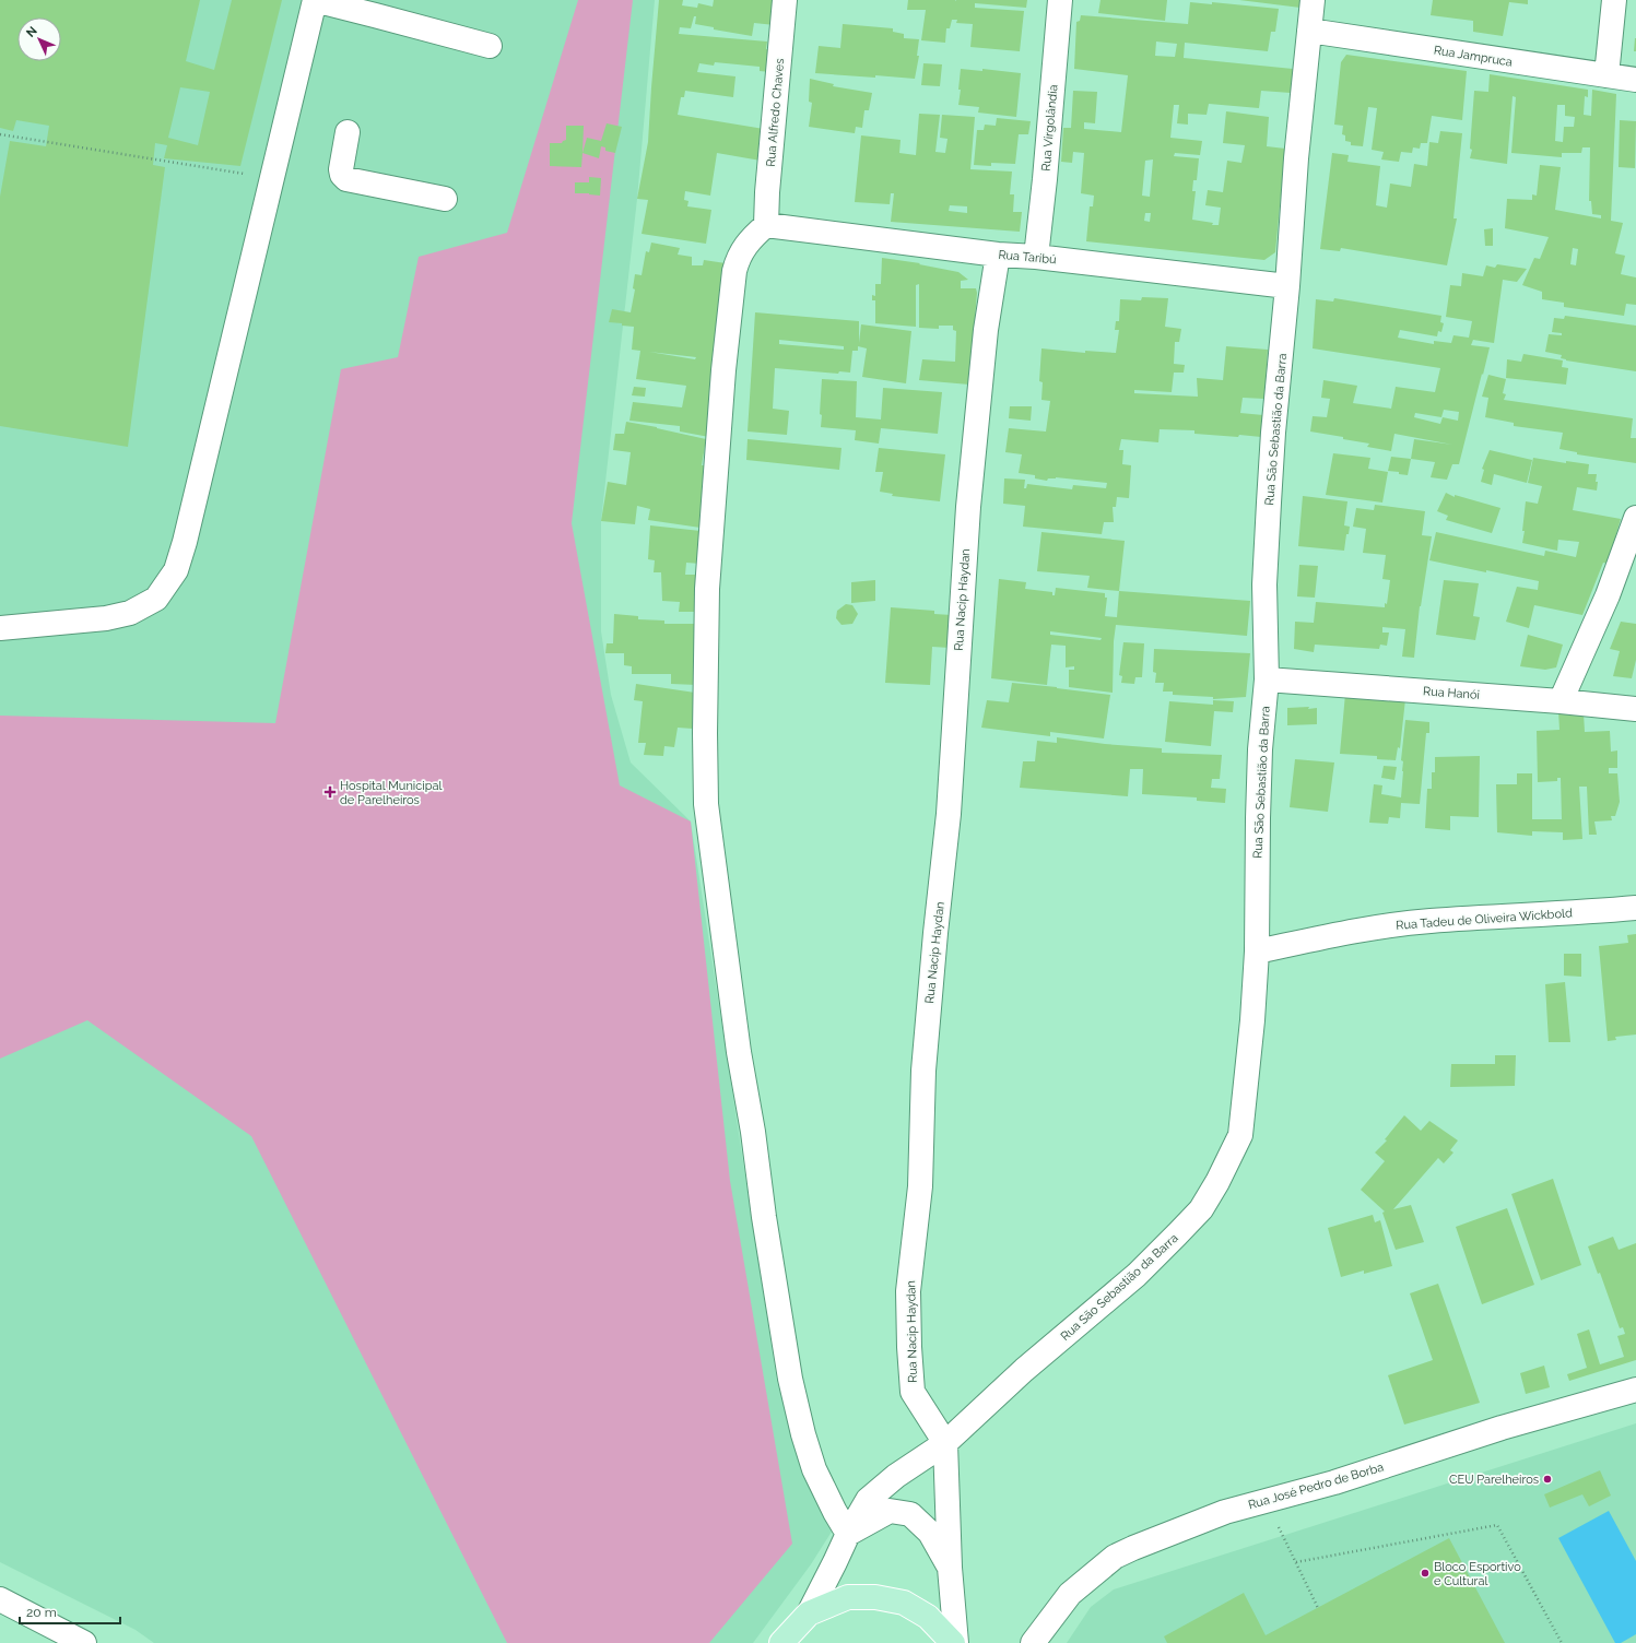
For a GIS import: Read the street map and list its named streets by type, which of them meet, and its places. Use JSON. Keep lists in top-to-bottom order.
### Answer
{
  "streets": {
    "street": [
      "Rua Jampruca",
      "Rua Alfredo Chaves",
      "Rua Virgolândia",
      "Rua Taribú",
      "Rua São Sebastião da Barra",
      "Rua Nacip Haydan",
      "Rua Hanói",
      "Rua Tadeu de Oliveira Wickbold",
      "Rua José Pedro de Borba"
    ]
  },
  "crossings": [
    ["Rua Jampruca", "Rua São Sebastião da Barra"],
    ["Rua Alfredo Chaves", "Rua Taribú"],
    ["Rua Virgolândia", "Rua Taribú"],
    ["Rua Taribú", "Rua São Sebastião da Barra"],
    ["Rua Taribú", "Rua Nacip Haydan"],
    ["Rua São Sebastião da Barra", "Rua Nacip Haydan"],
    ["Rua São Sebastião da Barra", "Rua Hanói"],
    ["Rua São Sebastião da Barra", "Rua Tadeu de Oliveira Wickbold"]
  ],
  "places": {
    "health": ["Hospital Municipal de Parelheiros"],
    "other": ["CEU Parelheiros", "Bloco Esportivo e Cultural"]
  },
  "scale_bar": "20 m",
  "north": "top left"
}
